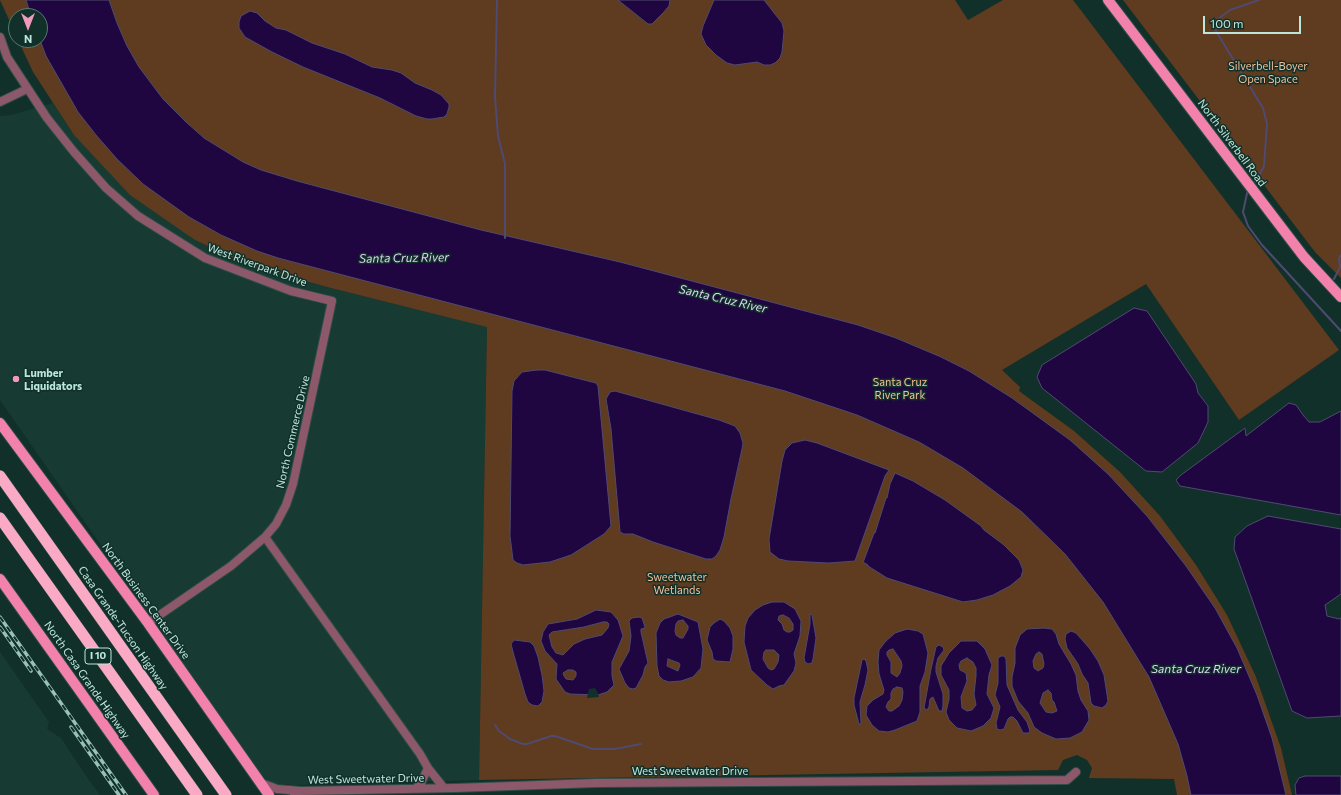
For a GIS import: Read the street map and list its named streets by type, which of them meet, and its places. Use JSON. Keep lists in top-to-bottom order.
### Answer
{
  "streets": {
    "highway": ["Casa Grande-Tucson Highway", "I 10"],
    "main road": ["North Silverbell Road", "North Business Center Drive", "North Casa Grande Highway"],
    "street": ["West Riverpark Drive", "North Commerce Drive", "West Sweetwater Drive"]
  },
  "crossings": [
    ["West Riverpark Drive", "North Commerce Drive"],
    ["North Commerce Drive", "North Business Center Drive"],
    ["North Business Center Drive", "West Sweetwater Drive"]
  ],
  "water": ["Santa Cruz River"],
  "parks": ["Silverbell-Boyer Open Space", "Santa Cruz River Park", "Sweetwater Wetlands"],
  "places": ["Lumber Liquidators"],
  "scale_bar": "100 m",
  "north": "bottom"
}
